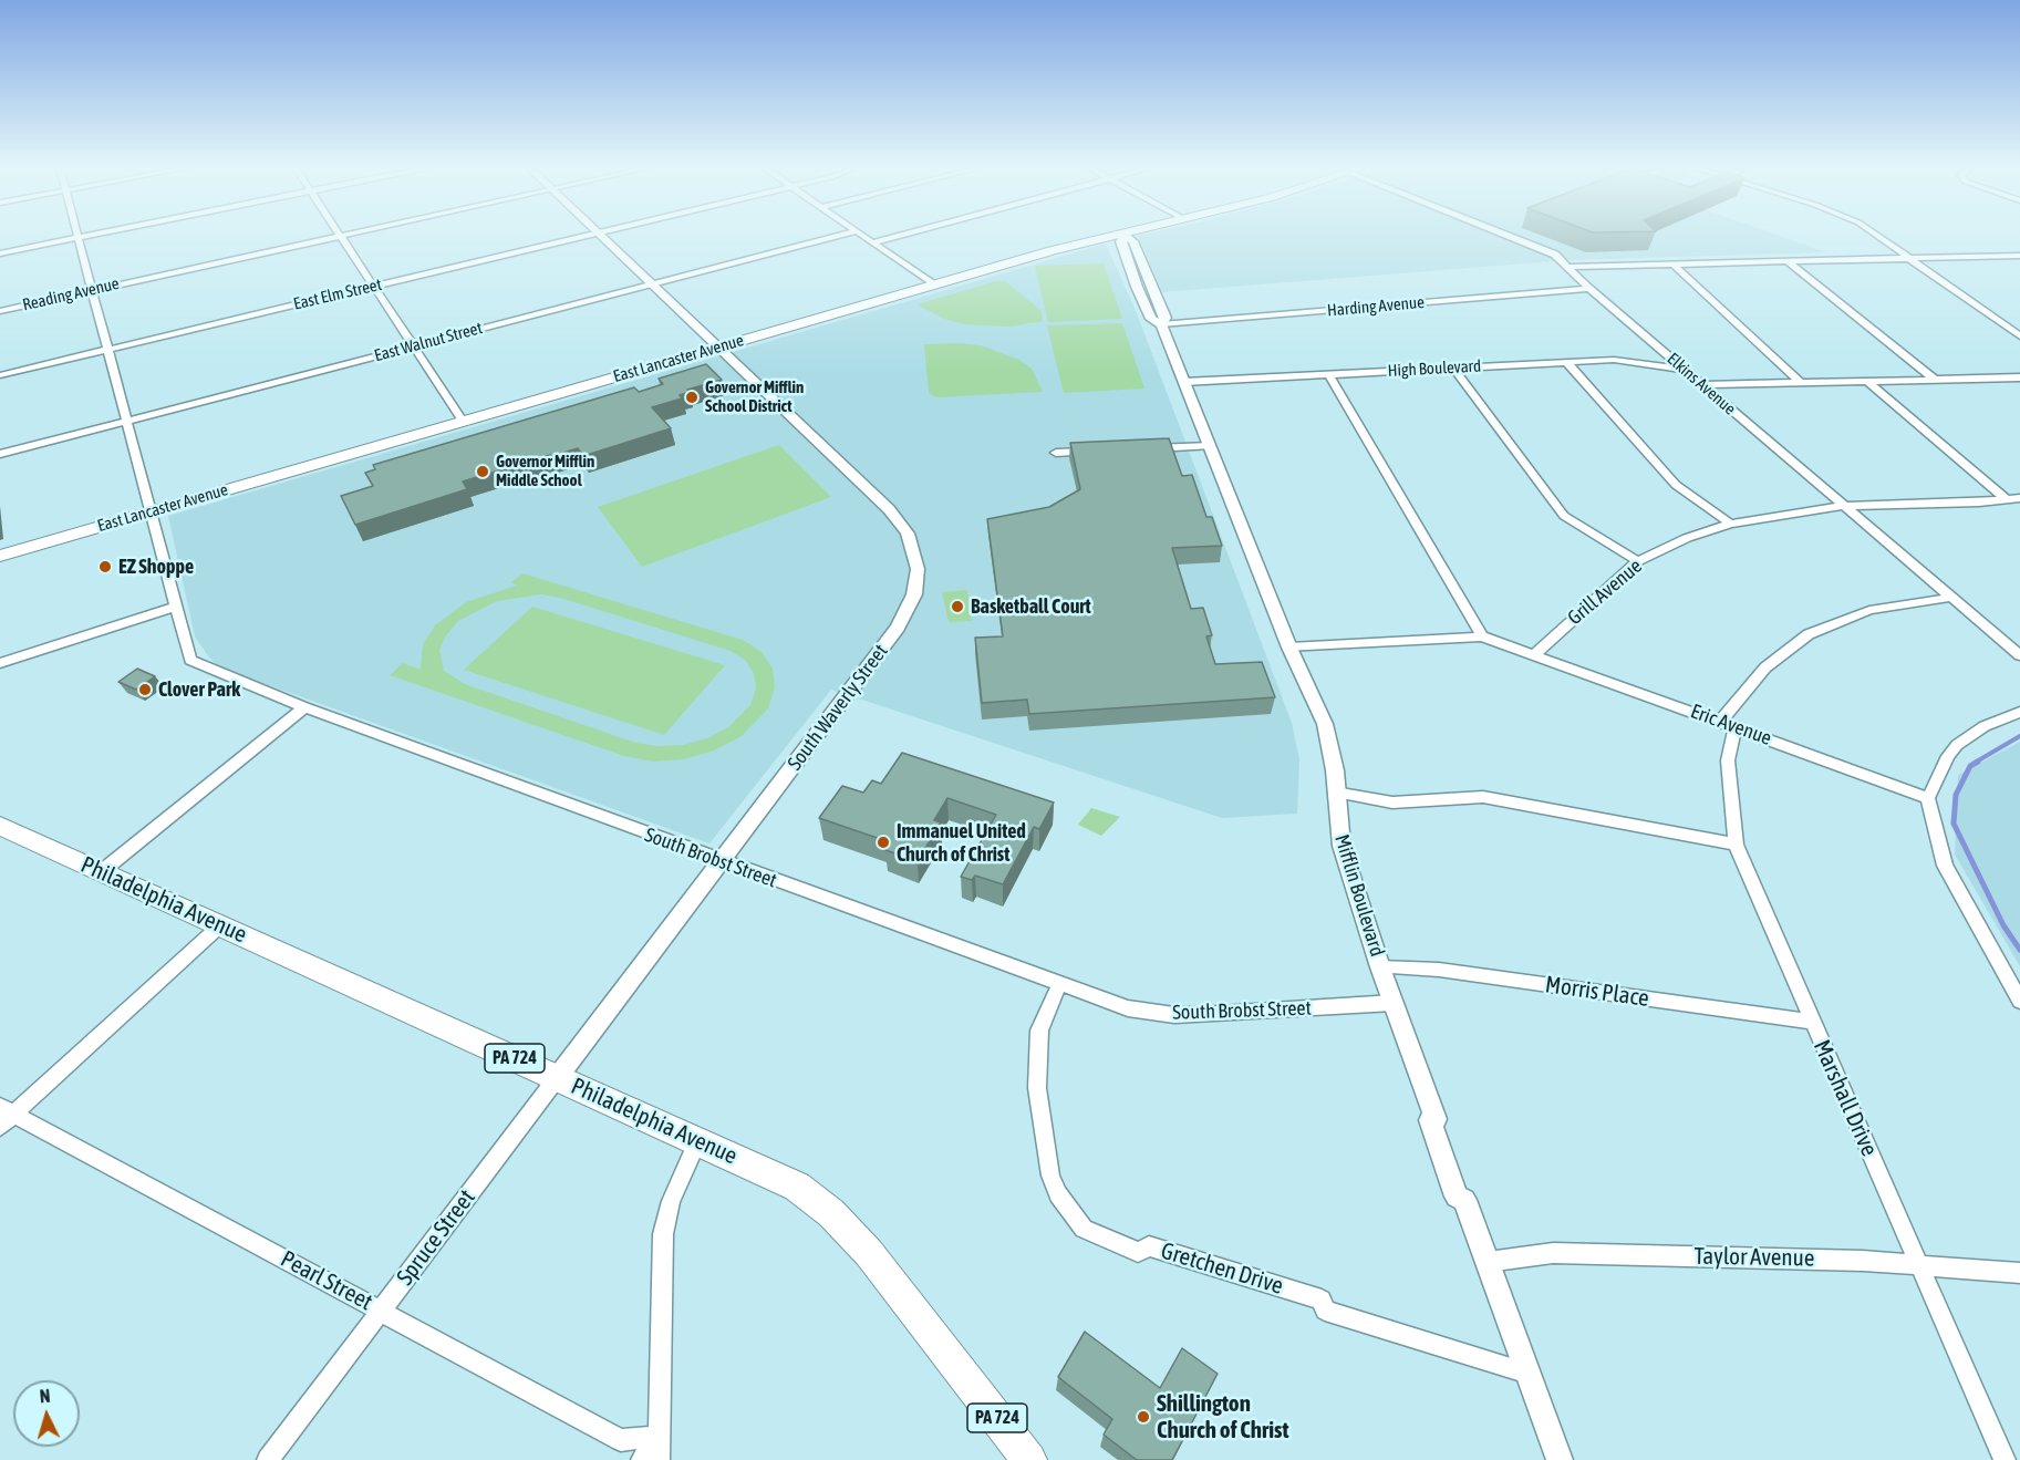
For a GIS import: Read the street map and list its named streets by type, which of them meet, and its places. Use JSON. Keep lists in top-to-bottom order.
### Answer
{
  "streets": {
    "main road": ["East Lancaster Avenue", "Philadelphia Avenue", "PA 724"],
    "street": [
      "Reading Avenue",
      "East Elm Street",
      "Harding Avenue",
      "East Walnut Street",
      "High Boulevard",
      "Elkins Avenue",
      "Grill Avenue",
      "South Waverly Street",
      "Eric Avenue",
      "South Brobst Street",
      "Mifflin Boulevard",
      "Morris Place",
      "Marshall Drive",
      "Spruce Street",
      "Taylor Avenue",
      "Gretchen Drive",
      "Pearl Street"
    ]
  },
  "crossings": [
    ["Reading Avenue", "South Brobst Street"],
    ["East Elm Street", "South Brobst Street"],
    ["Harding Avenue", "Elkins Avenue"],
    ["Harding Avenue", "Mifflin Boulevard"],
    ["East Walnut Street", "South Waverly Street"],
    ["East Walnut Street", "South Brobst Street"],
    ["East Lancaster Avenue", "South Waverly Street"],
    ["East Lancaster Avenue", "South Brobst Street"],
    ["High Boulevard", "Elkins Avenue"],
    ["High Boulevard", "Mifflin Boulevard"],
    ["Elkins Avenue", "Grill Avenue"],
    ["Elkins Avenue", "Marshall Drive"],
    ["Grill Avenue", "Eric Avenue"],
    ["South Waverly Street", "South Brobst Street"],
    ["South Waverly Street", "Philadelphia Avenue"],
    ["South Waverly Street", "Spruce Street"],
    ["Eric Avenue", "Marshall Drive"],
    ["South Brobst Street", "Mifflin Boulevard"],
    ["South Brobst Street", "Gretchen Drive"],
    ["Mifflin Boulevard", "Morris Place"],
    ["Mifflin Boulevard", "Taylor Avenue"],
    ["Mifflin Boulevard", "Gretchen Drive"],
    ["Philadelphia Avenue", "Spruce Street"],
    ["Morris Place", "Marshall Drive"],
    ["Marshall Drive", "Taylor Avenue"],
    ["Spruce Street", "Pearl Street"]
  ],
  "places": [
    "Governor Mifflin School District",
    "Governor Mifflin Middle School",
    "EZ Shoppe",
    "Basketball Court",
    "Clover Park",
    "Immanuel United Church of Christ",
    "Shillington Church of Christ"
  ],
  "north": "top"
}
